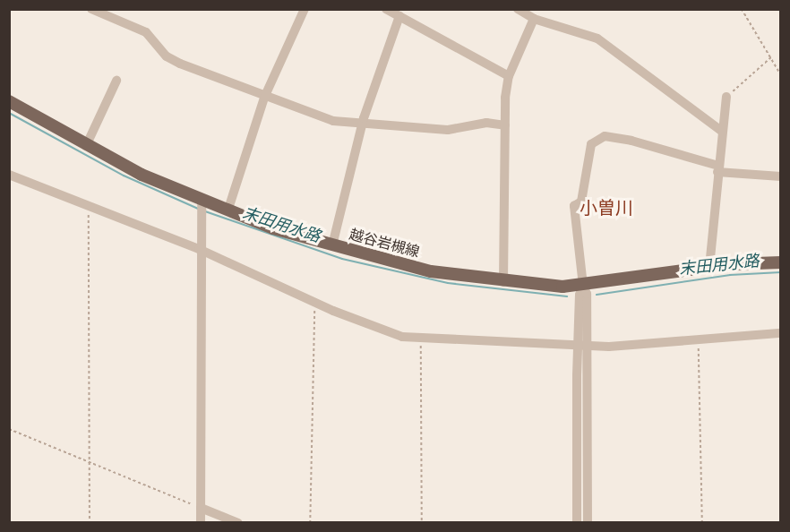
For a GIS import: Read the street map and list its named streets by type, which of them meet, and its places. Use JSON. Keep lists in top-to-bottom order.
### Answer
{
  "streets": {
    "main road": ["越谷岩槻線"]
  },
  "districts": ["小曽川"],
  "water": ["末田用水路"]
}
